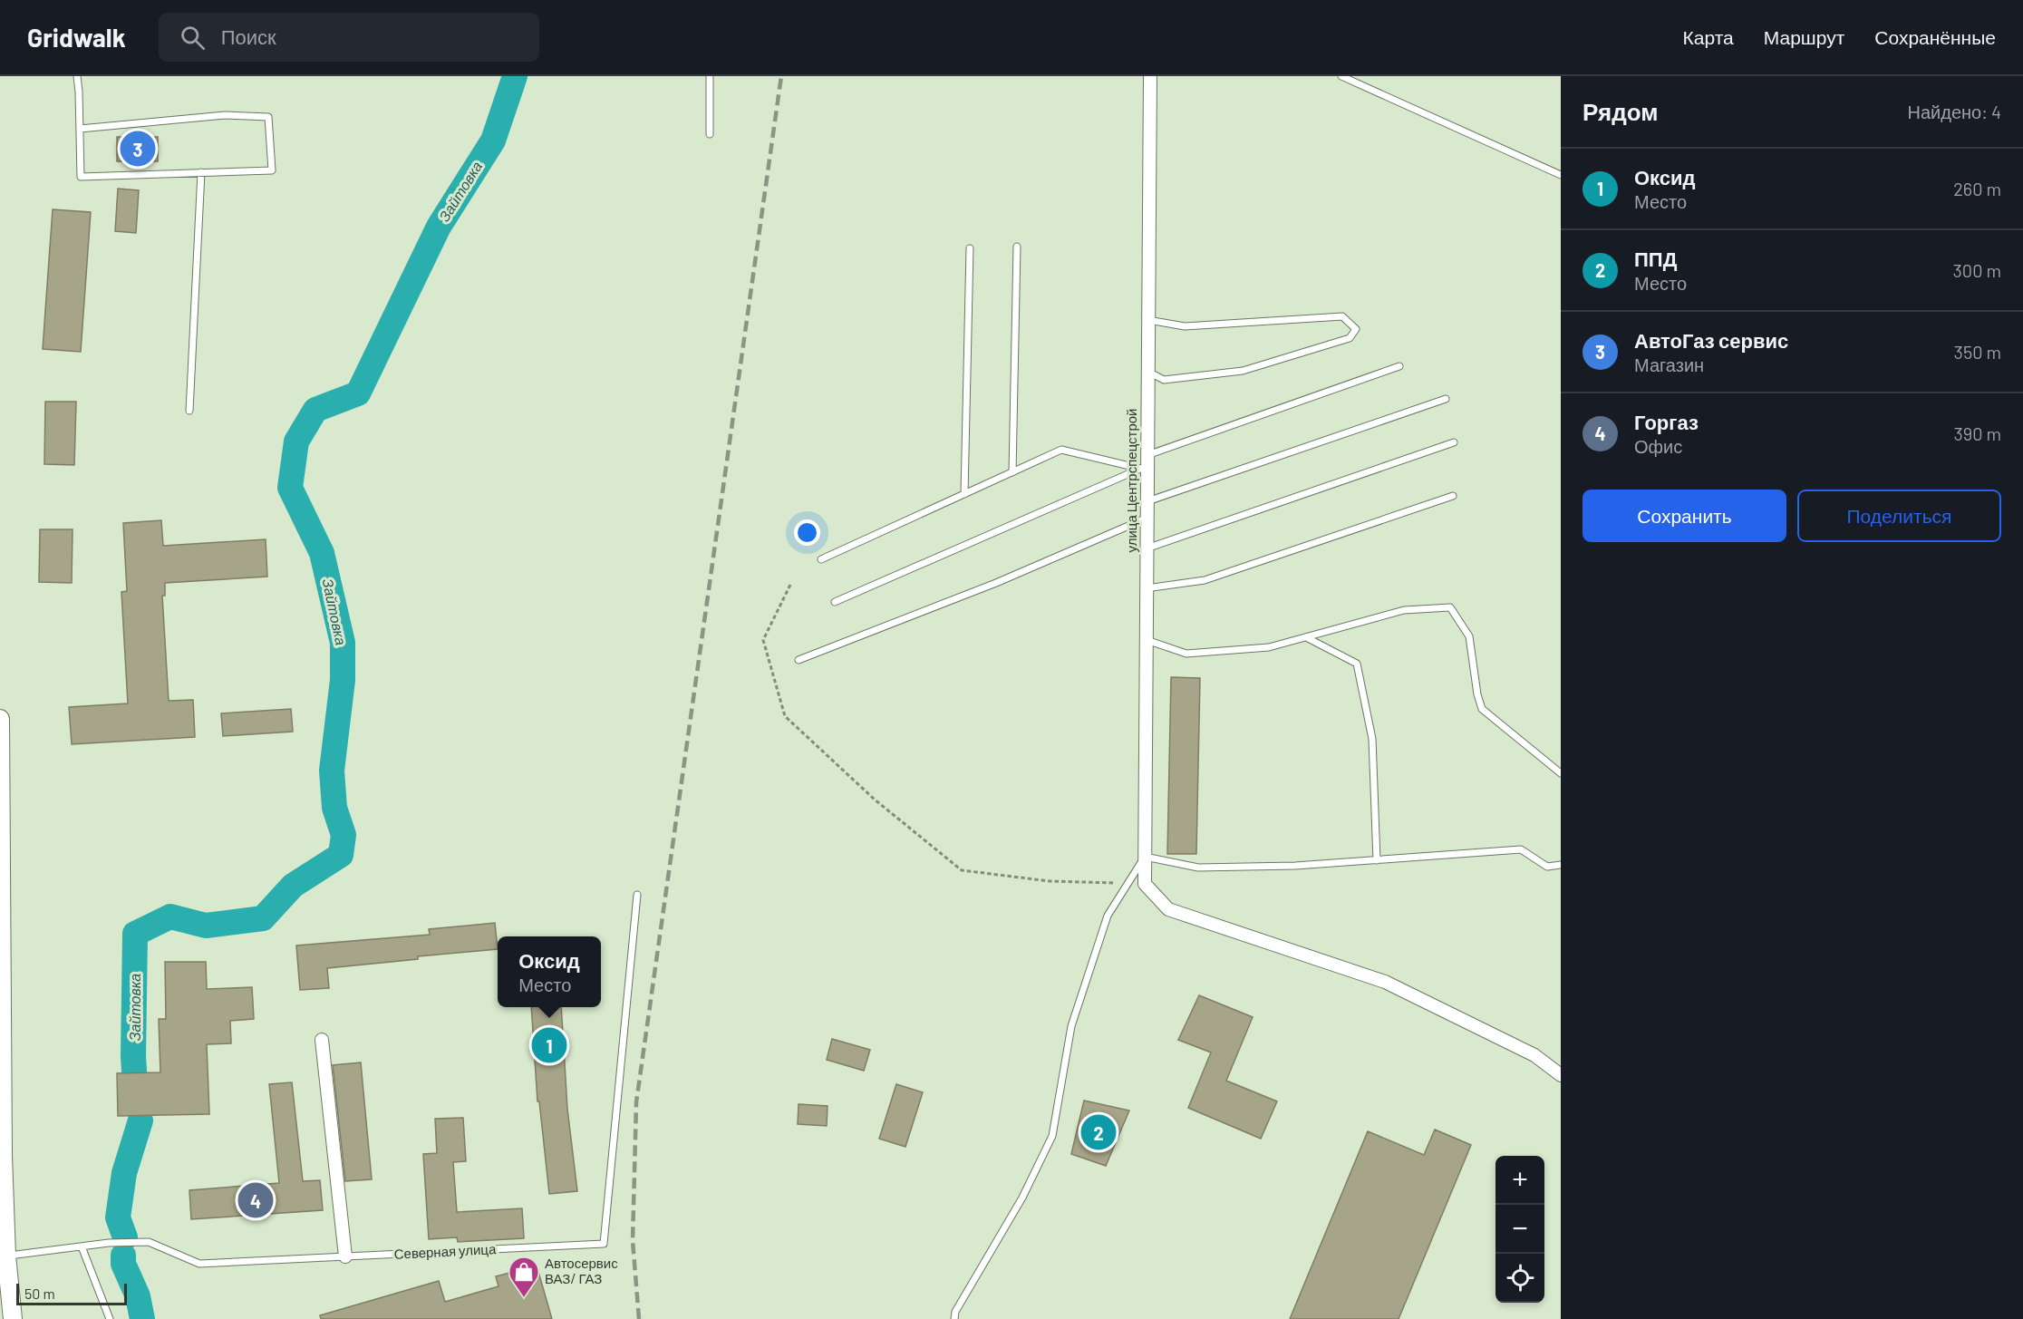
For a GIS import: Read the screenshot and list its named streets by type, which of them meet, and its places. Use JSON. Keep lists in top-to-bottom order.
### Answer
{
  "streets": {
    "street": ["улица Центрспецстрой"],
    "lane": ["Северная улица"]
  },
  "water": ["Зайтовка"],
  "places": {
    "shop": ["Автосервис ВАЗ/ ГАЗ"]
  },
  "scale_bar": "50 m",
  "page": {
    "header": "Gridwalk",
    "search": "Поиск",
    "nav": ["Карта", "Маршрут", "Сохранённые"],
    "heading": ["Рядом", "Найдено: 4"],
    "pins": [
      "3",
      "1",
      "2",
      "4"
    ],
    "list": [
      {
        "mark": "1",
        "name": "Оксид",
        "note": "Место",
        "value": "260 m"
      },
      {
        "mark": "2",
        "name": "ППД",
        "note": "Место",
        "value": "300 m"
      },
      {
        "mark": "3",
        "name": "АвтоГаз сервис",
        "note": "Магазин",
        "value": "350 m"
      },
      {
        "mark": "4",
        "name": "Горгаз",
        "note": "Офис",
        "value": "390 m"
      }
    ],
    "buttons": ["Сохранить", "Поделиться"],
    "popup": ["Оксид", "Место"],
    "map_buttons": ["+", "−"],
    "scale": "50 m"
  }
}
